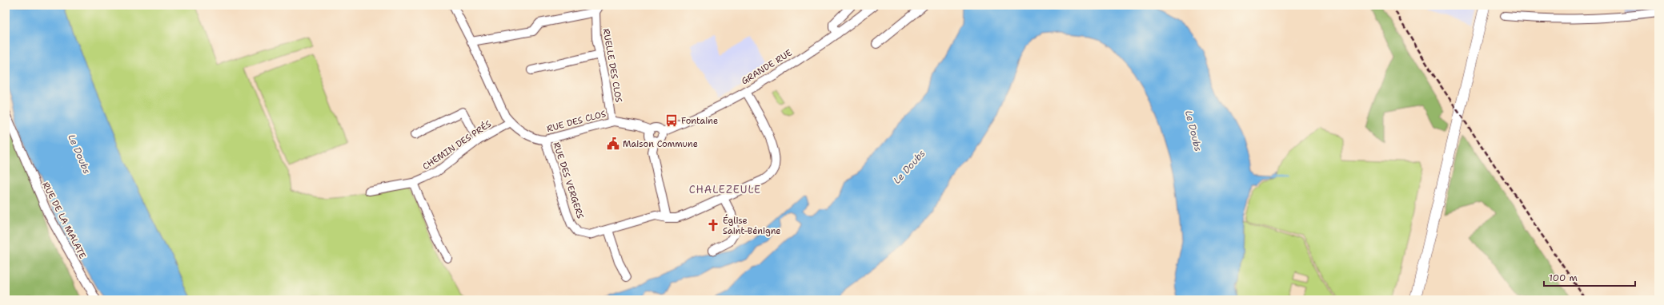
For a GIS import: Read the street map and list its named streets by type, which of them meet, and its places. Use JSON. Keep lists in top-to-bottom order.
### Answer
{
  "streets": {
    "street": [
      "RUELLE DES CLOS",
      "GRANDE RUE",
      "RUE DES CLOS",
      "CHEMIN DES PRÉS",
      "RUE DES VERGERS",
      "RUE DE LA MALATE"
    ]
  },
  "crossings": [
    ["RUELLE DES CLOS", "RUE DES CLOS"],
    ["GRANDE RUE", "RUE DES CLOS"],
    ["RUE DES CLOS", "CHEMIN DES PRÉS"],
    ["RUE DES CLOS", "RUE DES VERGERS"]
  ],
  "districts": ["CHALEZEULE"],
  "water": ["Le Doubs"],
  "places": {
    "bus stop": ["Fontaine"],
    "public building": ["Maison Commune"],
    "church": ["Église Saint-Bénigne"]
  },
  "scale_bar": "100 m"
}
